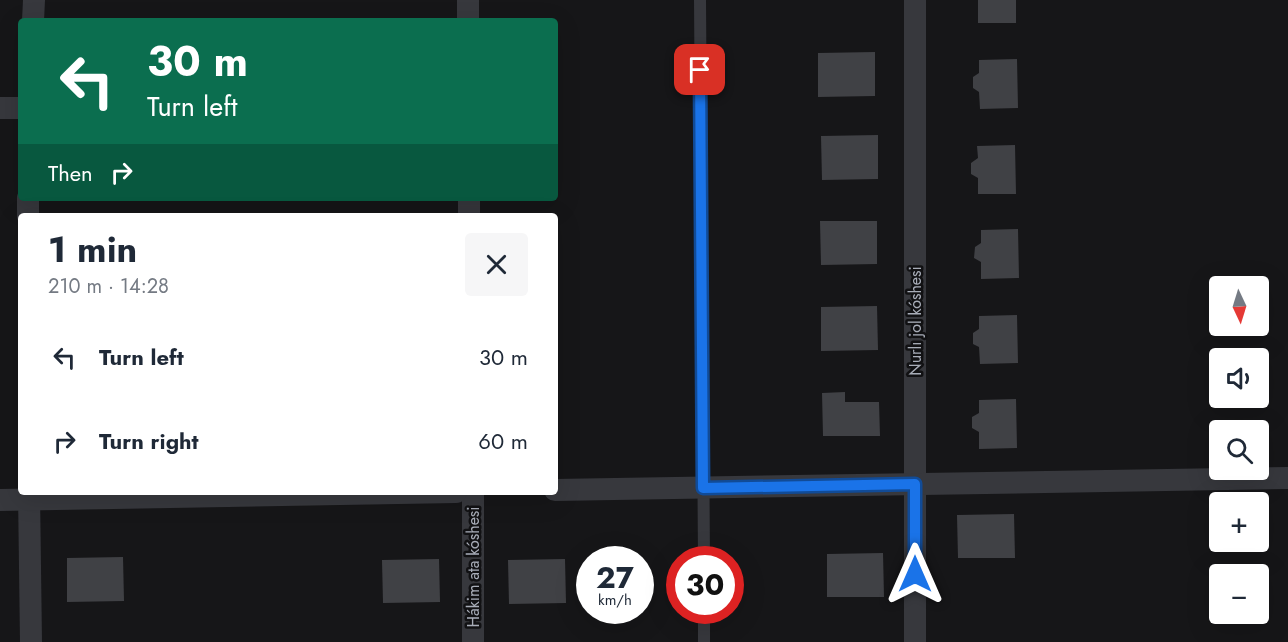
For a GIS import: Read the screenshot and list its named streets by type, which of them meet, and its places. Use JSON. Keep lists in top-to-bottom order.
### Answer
{
  "streets": {
    "street": ["Nurlı jol kóshesi", "Hákim ata kóshesi"]
  },
  "north": "bottom",
  "page": {
    "turn": ["30 m", "Turn left"],
    "then": "Then",
    "heading": ["1 min", "210 m · 14:28"],
    "map_buttons": ["+", "−"],
    "list": [
      {
        "name": "Turn left",
        "value": "30 m"
      },
      {
        "name": "Turn right",
        "value": "60 m"
      }
    ],
    "speed": "27 km/h",
    "limit": "30"
  }
}
